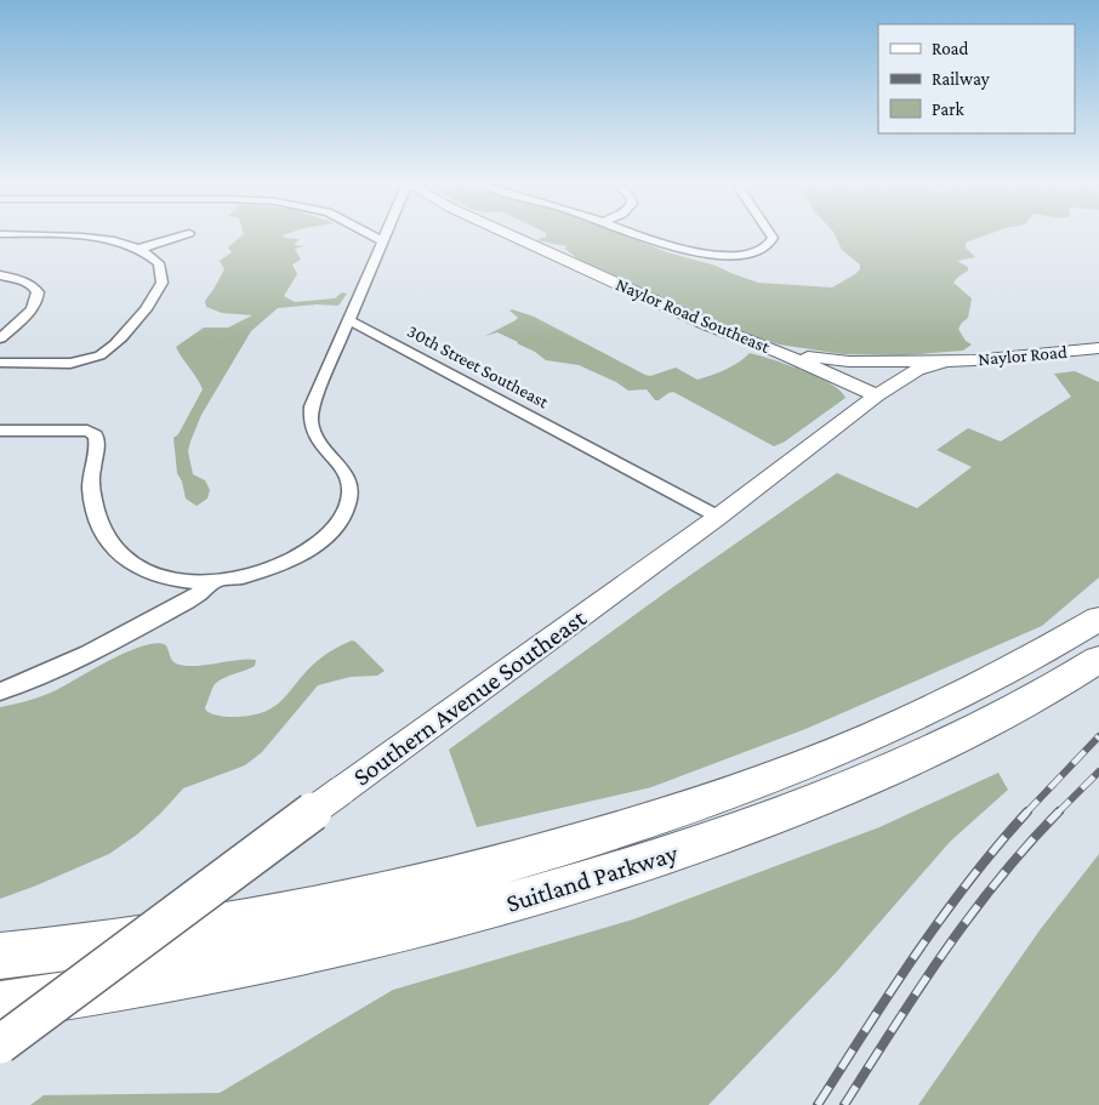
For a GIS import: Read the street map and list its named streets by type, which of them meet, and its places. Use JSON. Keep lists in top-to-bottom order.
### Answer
{
  "streets": {
    "highway": ["Suitland Parkway"],
    "main road": ["Naylor Road Southeast", "Naylor Road", "Southern Avenue Southeast"],
    "street": ["30th Street Southeast"]
  },
  "crossings": [
    ["Naylor Road Southeast", "Naylor Road"],
    ["Naylor Road Southeast", "Southern Avenue Southeast"],
    ["Naylor Road", "Southern Avenue Southeast"],
    ["30th Street Southeast", "Southern Avenue Southeast"]
  ],
  "legend": ["Road", "Railway", "Park"]
}
